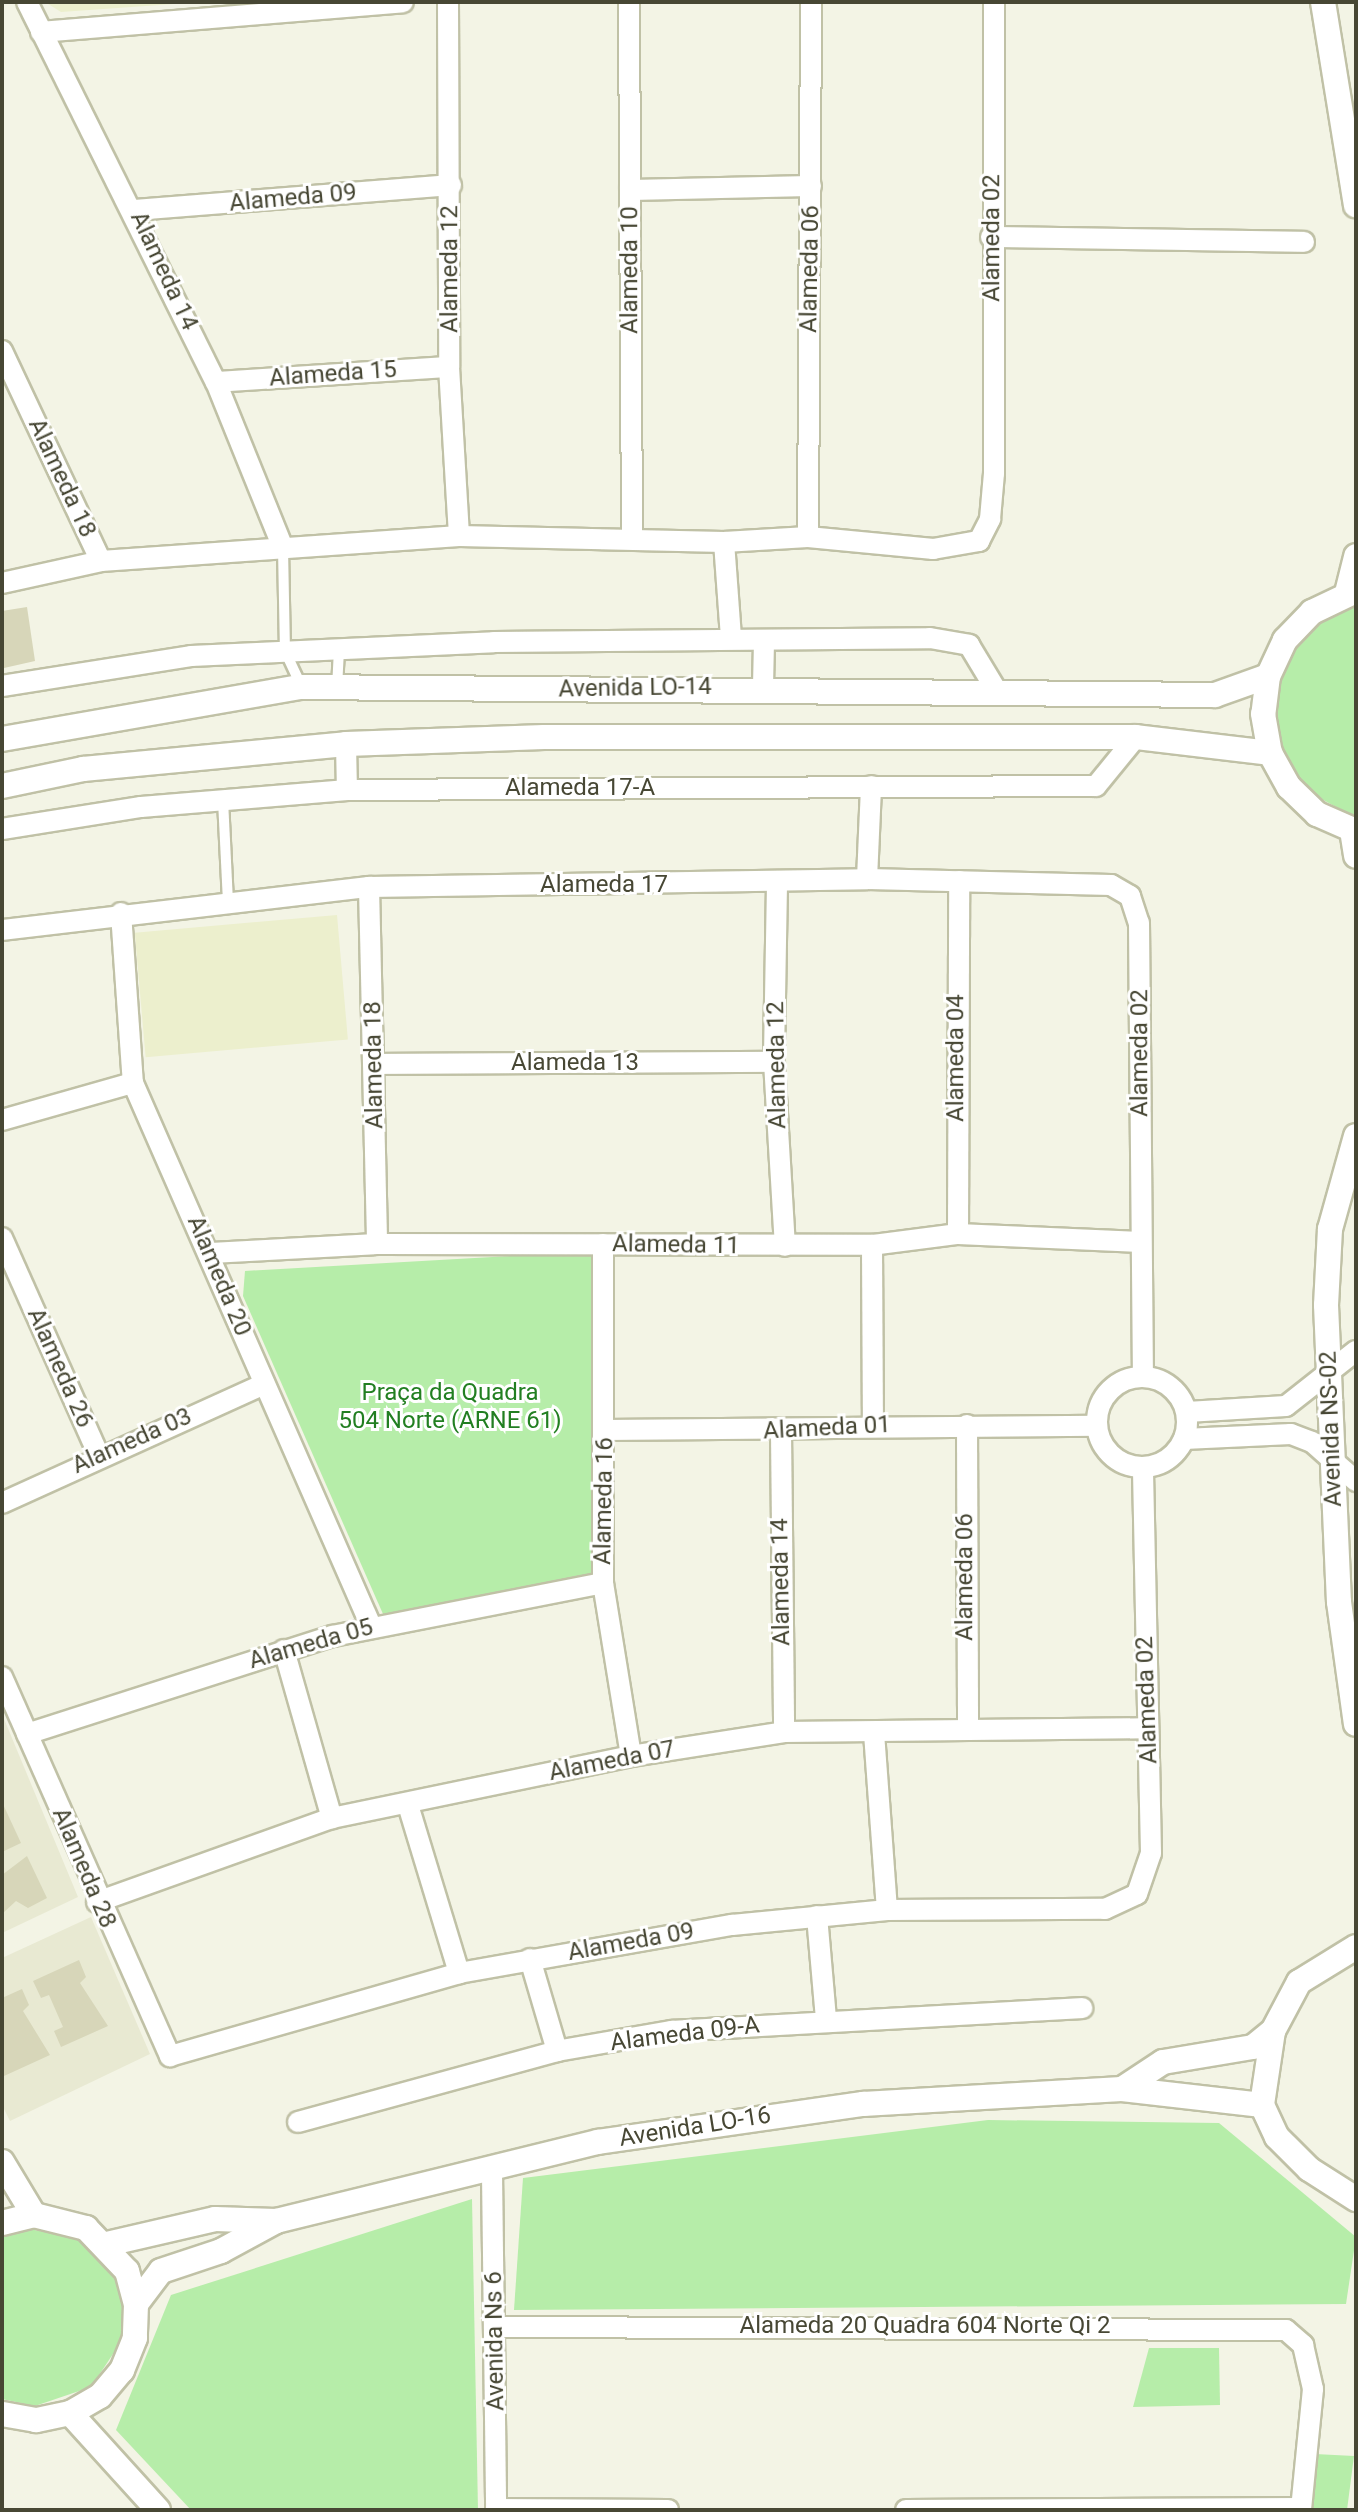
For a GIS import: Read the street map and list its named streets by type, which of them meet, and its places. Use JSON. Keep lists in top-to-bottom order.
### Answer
{
  "streets": {
    "street": [
      "Alameda 09",
      "Alameda 02",
      "Alameda 12",
      "Alameda 06",
      "Alameda 10",
      "Alameda 14",
      "Alameda 15",
      "Alameda 18",
      "Avenida LO-14",
      "Alameda 17-A",
      "Alameda 17",
      "Alameda 04",
      "Alameda 13",
      "Alameda 11",
      "Alameda 20",
      "Alameda 26",
      "Alameda 01",
      "Avenida NS-02",
      "Alameda 03",
      "Alameda 16",
      "Alameda 05",
      "Alameda 07",
      "Alameda 28",
      "Alameda 09-A",
      "Avenida LO-16",
      "Alameda 20 Quadra 604 Norte Qi 2",
      "Avenida Ns 6"
    ]
  },
  "crossings": [
    ["Alameda 09", "Alameda 02"],
    ["Alameda 09", "Alameda 12"],
    ["Alameda 09", "Alameda 14"],
    ["Alameda 09", "Alameda 28"],
    ["Alameda 02", "Alameda 06"],
    ["Alameda 02", "Alameda 17"],
    ["Alameda 02", "Alameda 11"],
    ["Alameda 02", "Alameda 01"],
    ["Alameda 02", "Alameda 07"],
    ["Alameda 12", "Alameda 15"],
    ["Alameda 12", "Alameda 17"],
    ["Alameda 12", "Alameda 13"],
    ["Alameda 12", "Alameda 11"],
    ["Alameda 06", "Alameda 01"],
    ["Alameda 06", "Alameda 07"],
    ["Alameda 14", "Alameda 15"],
    ["Alameda 14", "Alameda 01"],
    ["Alameda 14", "Alameda 07"],
    ["Alameda 18", "Alameda 17"],
    ["Alameda 18", "Alameda 13"],
    ["Alameda 18", "Alameda 11"],
    ["Avenida LO-14", "Alameda 17-A"],
    ["Alameda 17", "Alameda 04"],
    ["Alameda 17", "Alameda 20"],
    ["Alameda 04", "Alameda 11"],
    ["Alameda 11", "Alameda 20"],
    ["Alameda 11", "Alameda 16"],
    ["Alameda 20", "Alameda 03"],
    ["Alameda 20", "Alameda 05"],
    ["Alameda 26", "Alameda 03"],
    ["Alameda 01", "Alameda 16"],
    ["Alameda 16", "Alameda 05"],
    ["Alameda 16", "Alameda 07"],
    ["Alameda 05", "Alameda 28"],
    ["Alameda 07", "Alameda 28"],
    ["Avenida LO-16", "Avenida Ns 6"],
    ["Alameda 20 Quadra 604 Norte Qi 2", "Avenida Ns 6"]
  ],
  "parks": ["Praça da Quadra 504 Norte (ARNE 61)"]
}
